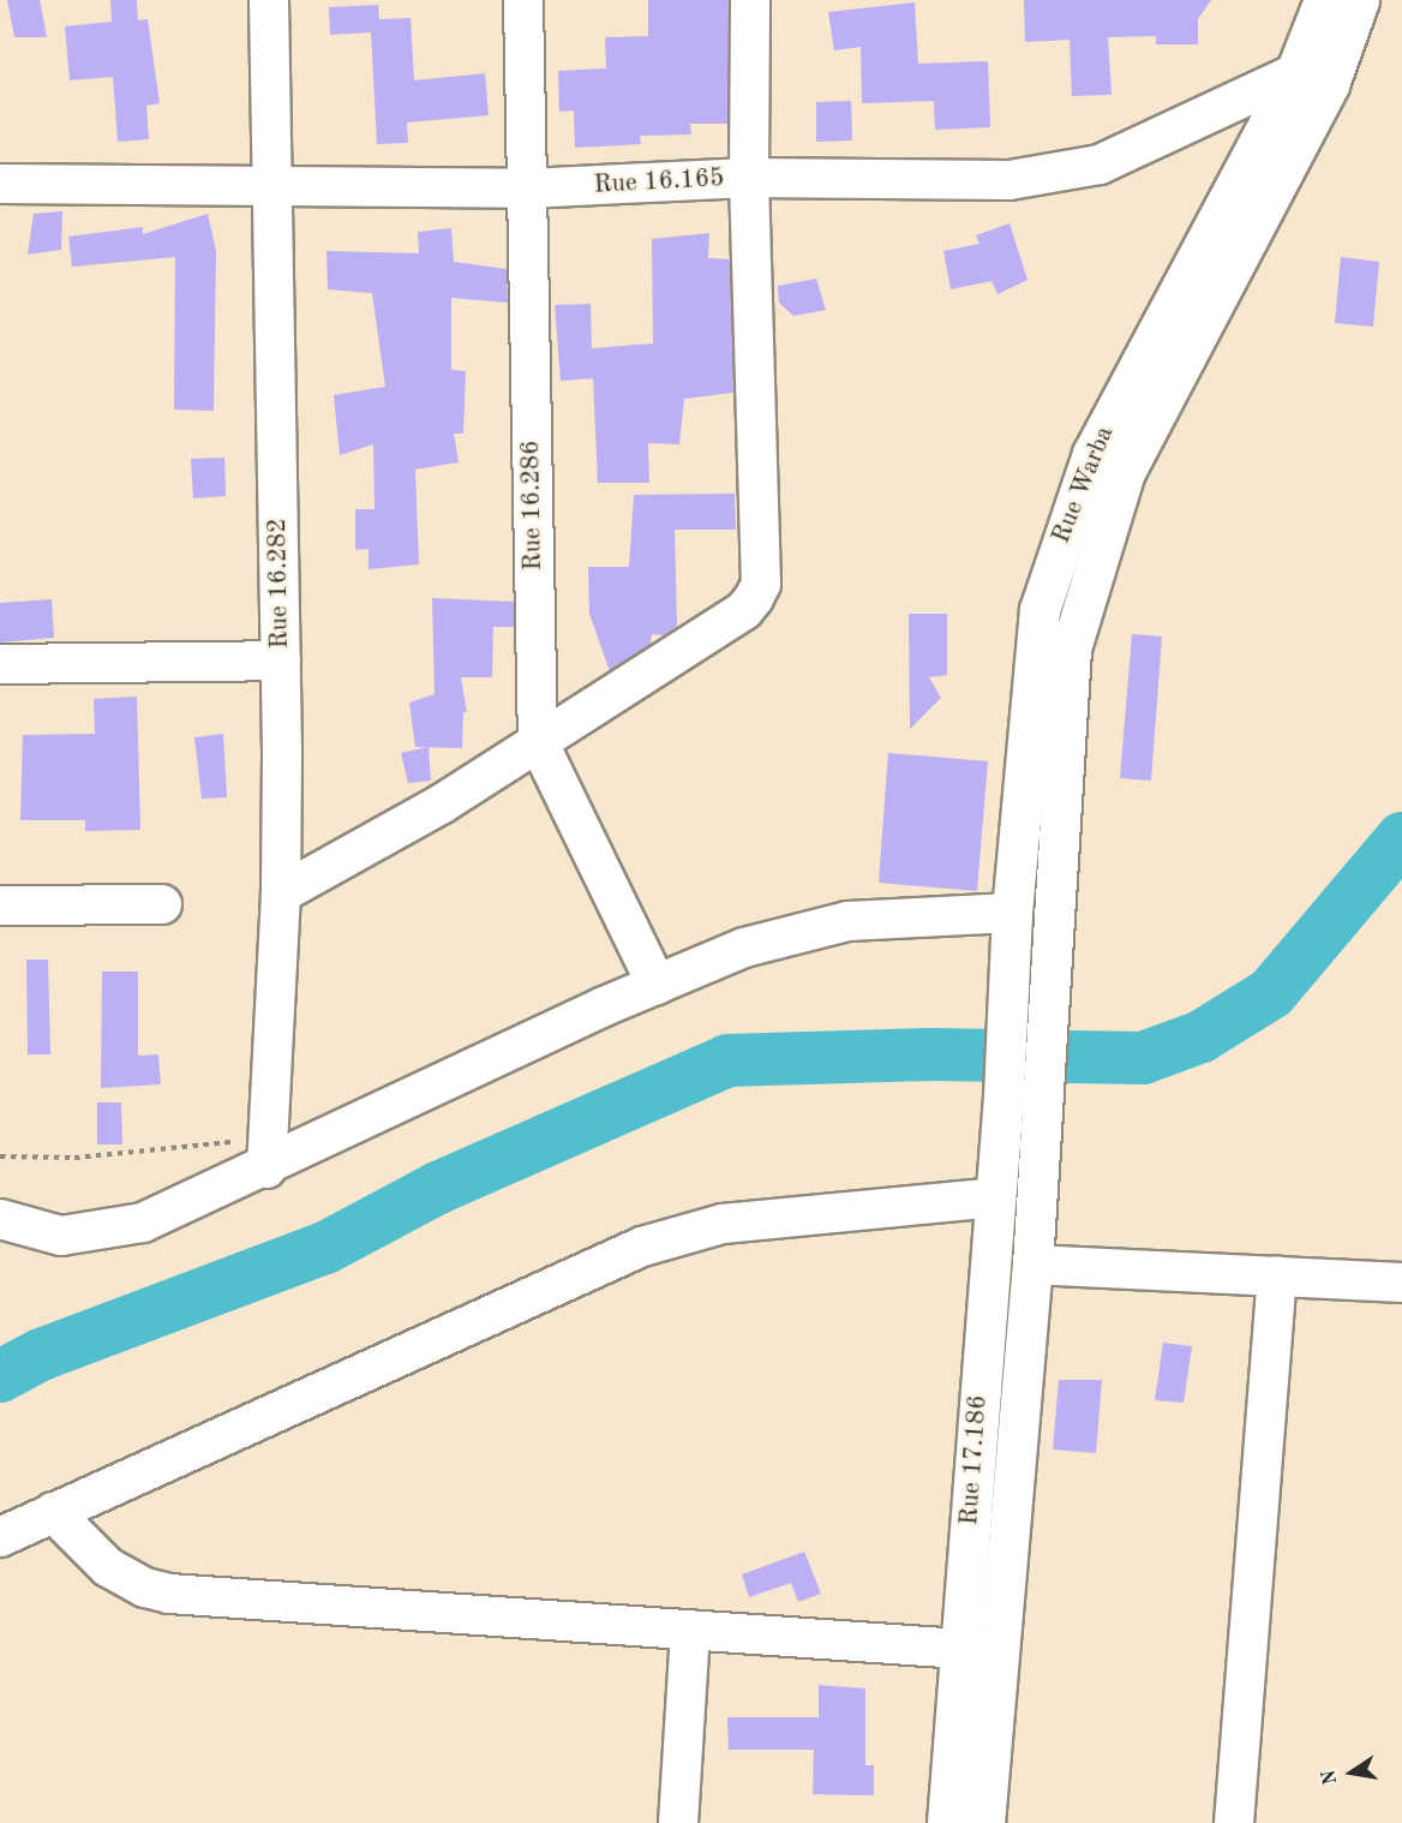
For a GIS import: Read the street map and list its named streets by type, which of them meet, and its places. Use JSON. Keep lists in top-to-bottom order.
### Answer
{
  "streets": {
    "main road": ["Rue Warba", "Rue 17.186"],
    "street": ["Rue 16.165", "Rue 16.286", "Rue 16.282"]
  },
  "crossings": [
    ["Rue 16.165", "Rue Warba"],
    ["Rue 16.165", "Rue 16.286"],
    ["Rue 16.165", "Rue 16.282"],
    ["Rue Warba", "Rue 17.186"]
  ],
  "north": "left"
}
